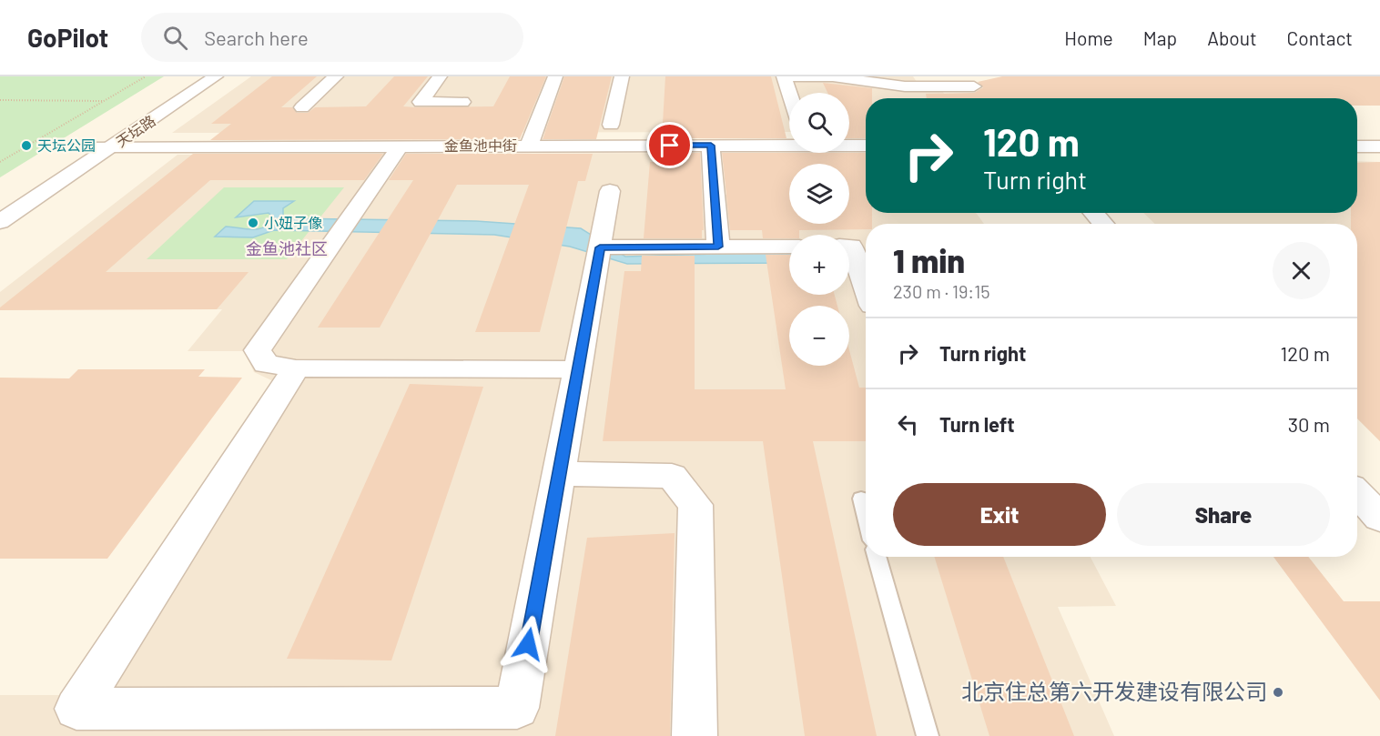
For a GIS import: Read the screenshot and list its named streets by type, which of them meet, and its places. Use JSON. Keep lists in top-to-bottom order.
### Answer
{
  "streets": {
    "street": ["天坛路", "金鱼池中街"]
  },
  "crossings": [
    ["天坛路", "金鱼池中街"]
  ],
  "districts": ["金鱼池社区"],
  "places": ["天坛公园", "小妞子像", "北京住总第六开发建设有限公司"],
  "page": {
    "header": "GoPilot",
    "search": "Search here",
    "nav": [
      "Home",
      "Map",
      "About",
      "Contact"
    ],
    "map_buttons": ["+", "−"],
    "turn": ["120 m", "Turn right"],
    "heading": ["1 min", "230 m · 19:15"],
    "list": [
      {
        "name": "Turn right",
        "value": "120 m"
      },
      {
        "name": "Turn left",
        "value": "30 m"
      }
    ],
    "buttons": ["Exit", "Share"]
  }
}
